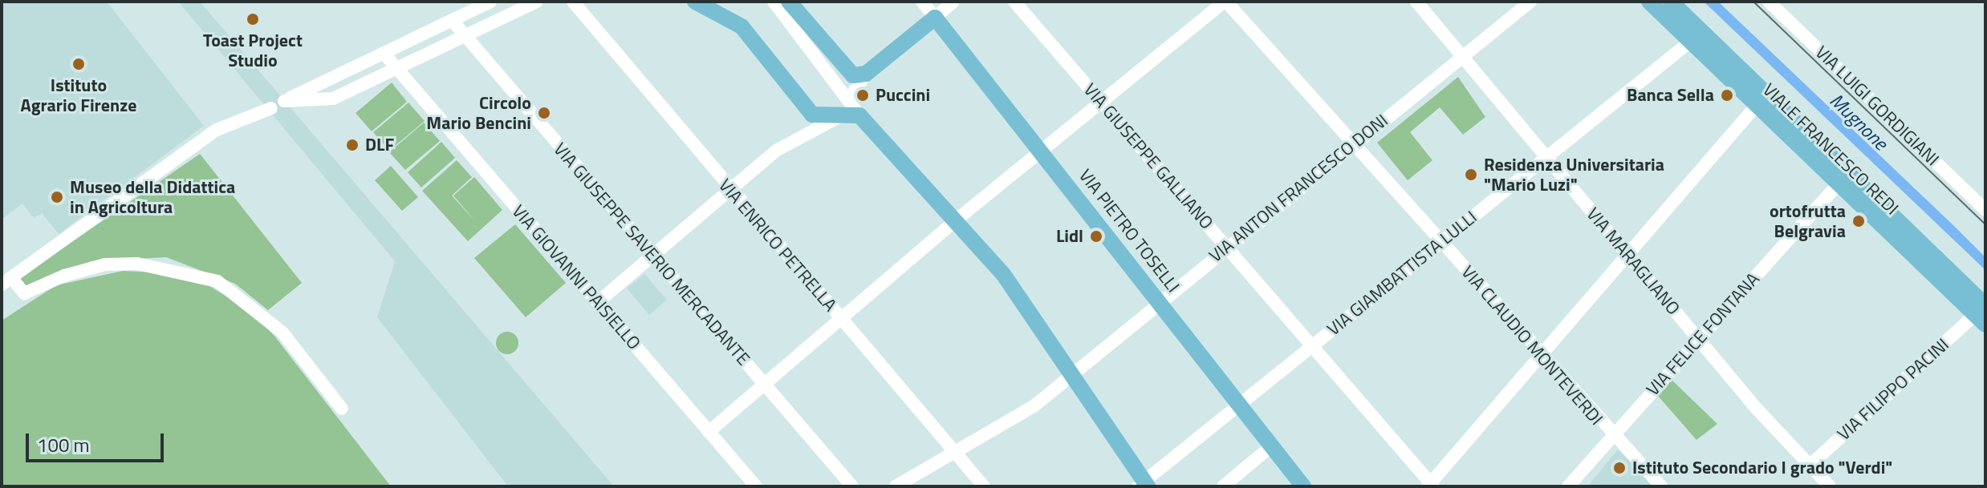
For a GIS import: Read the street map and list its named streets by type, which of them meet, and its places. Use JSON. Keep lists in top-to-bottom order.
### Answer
{
  "streets": {
    "main road": ["VIALE FRANCESCO REDI", "VIA PIETRO TOSELLI"],
    "street": [
      "VIA LUIGI GORDIGIANI",
      "VIA GIUSEPPE GALLIANO",
      "VIA ANTON FRANCESCO DONI",
      "VIA ENRICO PETRELLA",
      "VIA GIUSEPPE SAVERIO MERCADANTE",
      "VIA MARAGLIANO",
      "VIA GIAMBATTISTA LULLI",
      "VIA GIOVANNI PAISIELLO",
      "VIA FELICE FONTANA",
      "VIA CLAUDIO MONTEVERDI",
      "VIA FILIPPO PACINI"
    ]
  },
  "crossings": [
    ["VIALE FRANCESCO REDI", "VIA GIAMBATTISTA LULLI"],
    ["VIALE FRANCESCO REDI", "VIA FELICE FONTANA"],
    ["VIALE FRANCESCO REDI", "VIA FILIPPO PACINI"],
    ["VIA GIUSEPPE GALLIANO", "VIA ANTON FRANCESCO DONI"],
    ["VIA GIUSEPPE GALLIANO", "VIA GIAMBATTISTA LULLI"],
    ["VIA ANTON FRANCESCO DONI", "VIA PIETRO TOSELLI"],
    ["VIA ANTON FRANCESCO DONI", "VIA ENRICO PETRELLA"],
    ["VIA ANTON FRANCESCO DONI", "VIA MARAGLIANO"],
    ["VIA ANTON FRANCESCO DONI", "VIA CLAUDIO MONTEVERDI"],
    ["VIA PIETRO TOSELLI", "VIA GIAMBATTISTA LULLI"],
    ["VIA MARAGLIANO", "VIA GIAMBATTISTA LULLI"],
    ["VIA MARAGLIANO", "VIA FELICE FONTANA"],
    ["VIA MARAGLIANO", "VIA FILIPPO PACINI"],
    ["VIA GIAMBATTISTA LULLI", "VIA CLAUDIO MONTEVERDI"],
    ["VIA FELICE FONTANA", "VIA CLAUDIO MONTEVERDI"]
  ],
  "water": ["Mugnone"],
  "places": [
    "Toast Project Studio",
    "Istituto Agrario Firenze",
    "Puccini",
    "Banca Sella",
    "Circolo Mario Bencini",
    "DLF",
    "Residenza Universitaria \"Mario Luzi\"",
    "Museo della Didattica in Agricoltura",
    "ortofrutta Belgravia",
    "Lidl",
    "Istituto Secondario I grado \"Verdi\""
  ],
  "scale_bar": "100 m"
}
